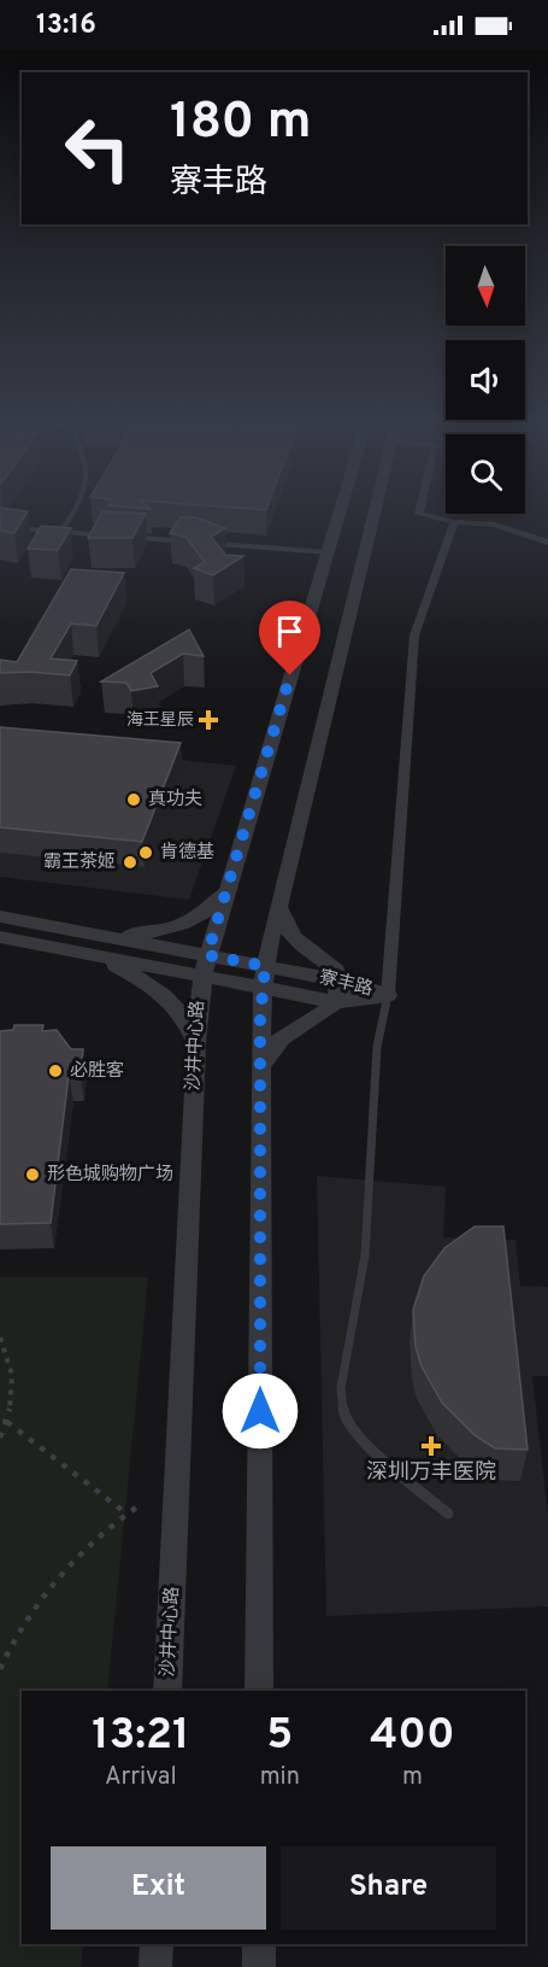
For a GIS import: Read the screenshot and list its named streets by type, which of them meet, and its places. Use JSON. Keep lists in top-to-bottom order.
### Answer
{
  "streets": {
    "street": ["寮丰路", "沙井中心路"]
  },
  "crossings": [
    ["寮丰路", "沙井中心路"]
  ],
  "places": {
    "health": ["海王星辰", "深圳万丰医院"],
    "other": [
      "真功夫",
      "肯德基",
      "霸王茶姬",
      "必胜客",
      "形色城购物广场"
    ]
  },
  "north": "bottom",
  "page": {
    "status": "13:16",
    "turn": ["180 m", "寮丰路"],
    "eta": [
      "13:21",
      "Arrival",
      "5",
      "min",
      "400",
      "m"
    ],
    "buttons": ["Exit", "Share"]
  }
}
